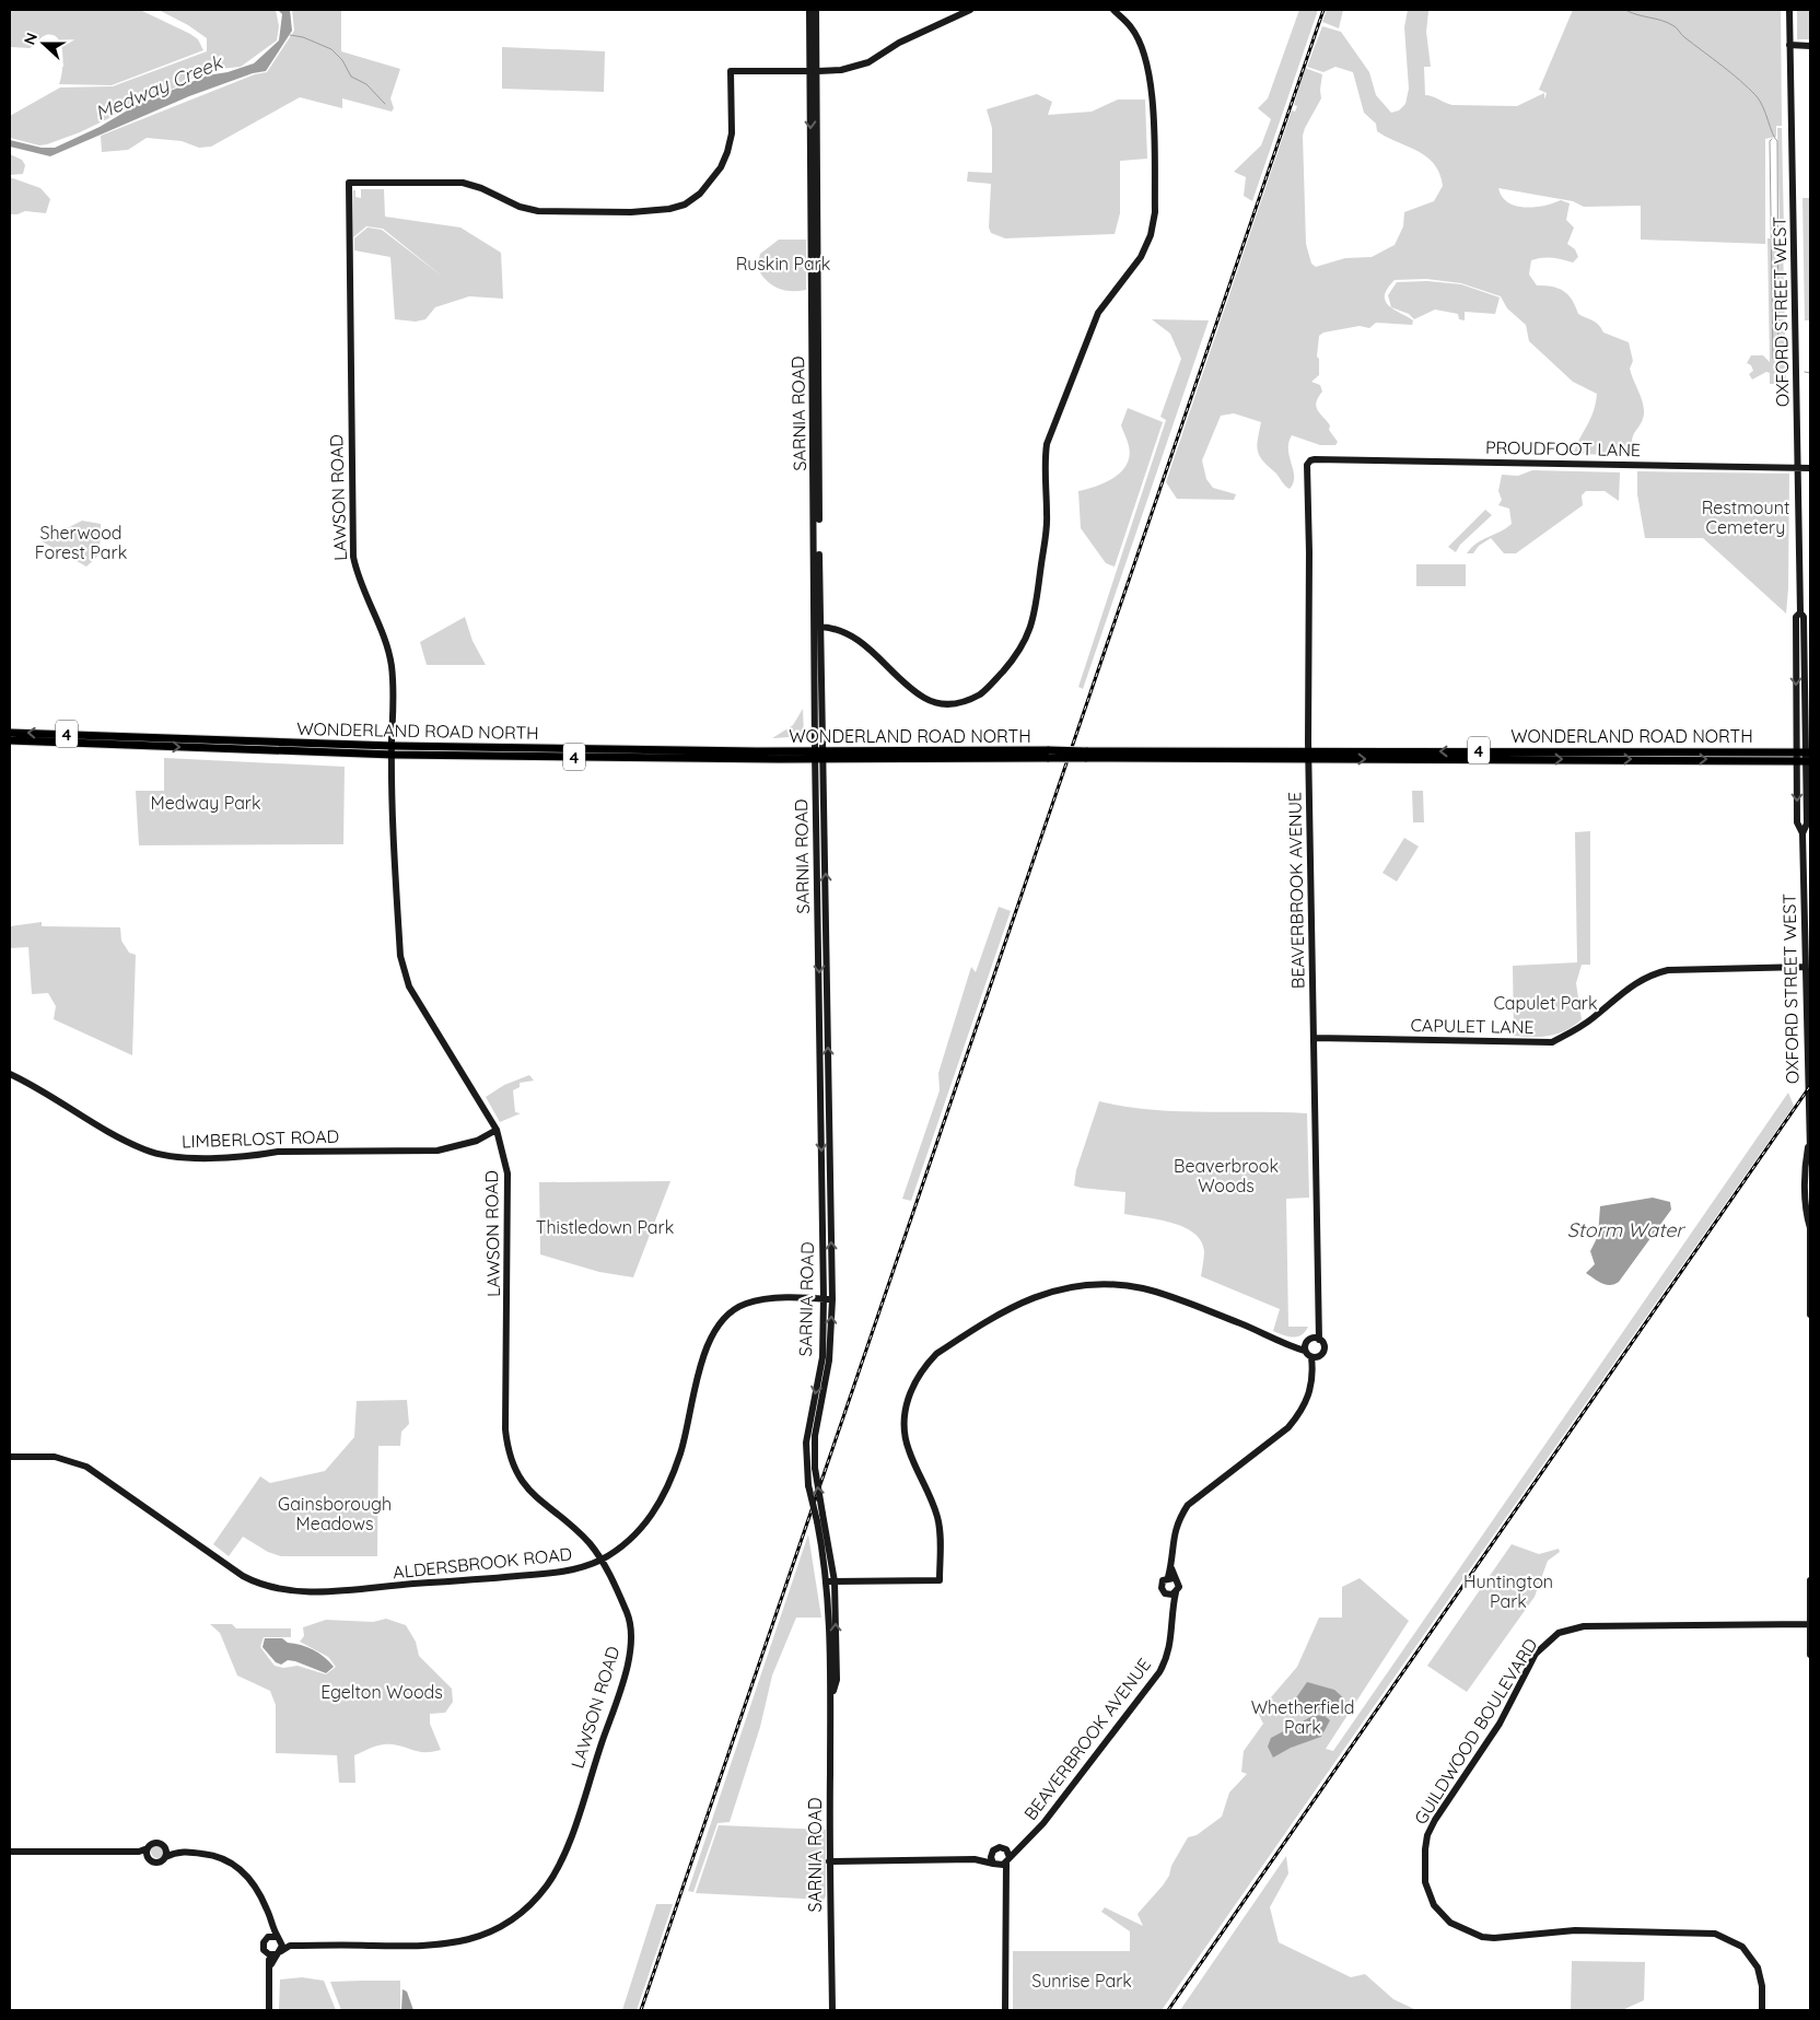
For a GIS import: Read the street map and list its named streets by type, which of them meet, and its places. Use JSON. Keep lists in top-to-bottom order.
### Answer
{
  "streets": {
    "main road": ["WONDERLAND ROAD NORTH", "4"],
    "street": [
      "OXFORD STREET WEST",
      "SARNIA ROAD",
      "PROUDFOOT LANE",
      "LAWSON ROAD",
      "BEAVERBROOK AVENUE",
      "CAPULET LANE",
      "LIMBERLOST ROAD",
      "ALDERSBROOK ROAD",
      "GUILDWOOD BOULEVARD"
    ]
  },
  "crossings": [
    ["OXFORD STREET WEST", "PROUDFOOT LANE"],
    ["OXFORD STREET WEST", "WONDERLAND ROAD NORTH"],
    ["OXFORD STREET WEST", "CAPULET LANE"],
    ["SARNIA ROAD", "LAWSON ROAD"],
    ["SARNIA ROAD", "WONDERLAND ROAD NORTH"],
    ["SARNIA ROAD", "ALDERSBROOK ROAD"],
    ["PROUDFOOT LANE", "BEAVERBROOK AVENUE"],
    ["LAWSON ROAD", "WONDERLAND ROAD NORTH"],
    ["LAWSON ROAD", "LIMBERLOST ROAD"],
    ["LAWSON ROAD", "ALDERSBROOK ROAD"],
    ["WONDERLAND ROAD NORTH", "BEAVERBROOK AVENUE"],
    ["BEAVERBROOK AVENUE", "CAPULET LANE"]
  ],
  "water": ["Medway Creek", "Storm Water"],
  "parks": [
    "Ruskin Park",
    "Restmount Cemetery",
    "Sherwood Forest Park",
    "Medway Park",
    "Capulet Park",
    "Beaverbrook Woods",
    "Thistledown Park",
    "Gainsborough Meadows",
    "Huntington Park",
    "Egelton Woods",
    "Whetherfield Park",
    "Sunrise Park"
  ],
  "north": "left"
}
